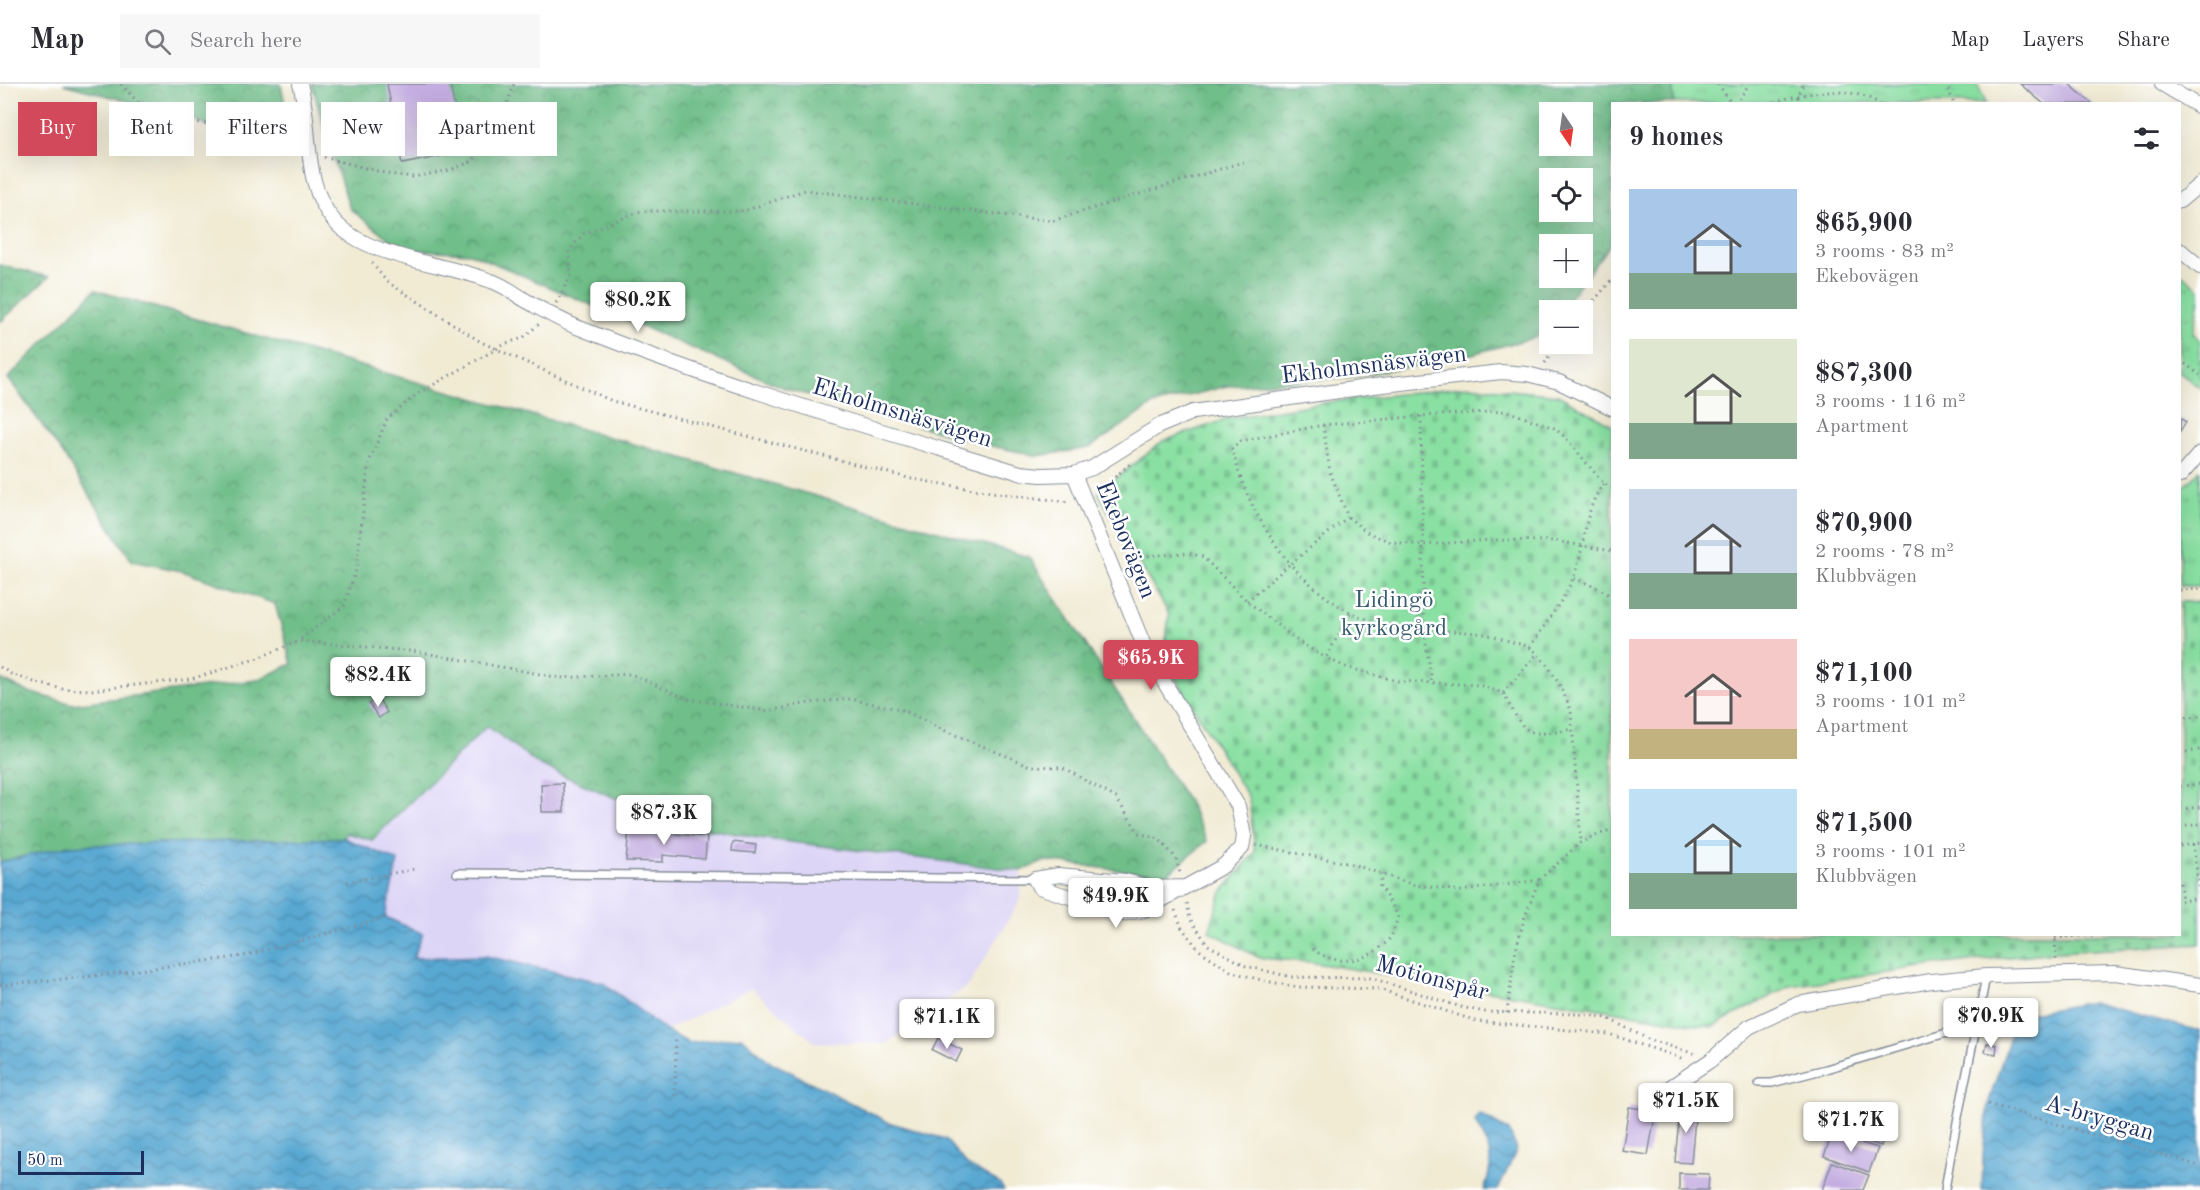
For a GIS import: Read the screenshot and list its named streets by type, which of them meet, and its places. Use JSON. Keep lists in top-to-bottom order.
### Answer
{
  "streets": {
    "street": ["Ekholmsnäsvägen", "Ekebovägen"],
    "path": ["Motionspår", "A-bryggan"]
  },
  "crossings": [
    ["Ekholmsnäsvägen", "Ekebovägen"]
  ],
  "parks": ["Lidingö kyrkogård"],
  "scale_bar": "50 m",
  "north": "bottom",
  "page": {
    "header": "Map",
    "search": "Search here",
    "nav": ["Map", "Layers", "Share"],
    "map_buttons": ["+", "−"],
    "chip": [
      "Buy",
      "Rent",
      "Filters",
      "New",
      "Apartment"
    ],
    "heading": "9 homes",
    "list": [
      {
        "name": "$65,900",
        "note": "3 rooms · 83 m² · Ekebovägen"
      },
      {
        "name": "$87,300",
        "note": "3 rooms · 116 m² · Apartment"
      },
      {
        "name": "$70,900",
        "note": "2 rooms · 78 m² · Klubbvägen"
      },
      {
        "name": "$71,100",
        "note": "3 rooms · 101 m² · Apartment"
      },
      {
        "name": "$71,500",
        "note": "3 rooms · 101 m² · Klubbvägen"
      }
    ],
    "price": [
      "$80.2K",
      "$65.9K",
      "$82.4K",
      "$87.3K",
      "$49.9K",
      "$70.9K",
      "$71.1K",
      "$71.5K",
      "$71.7K"
    ],
    "scale": "50 m"
  }
}
